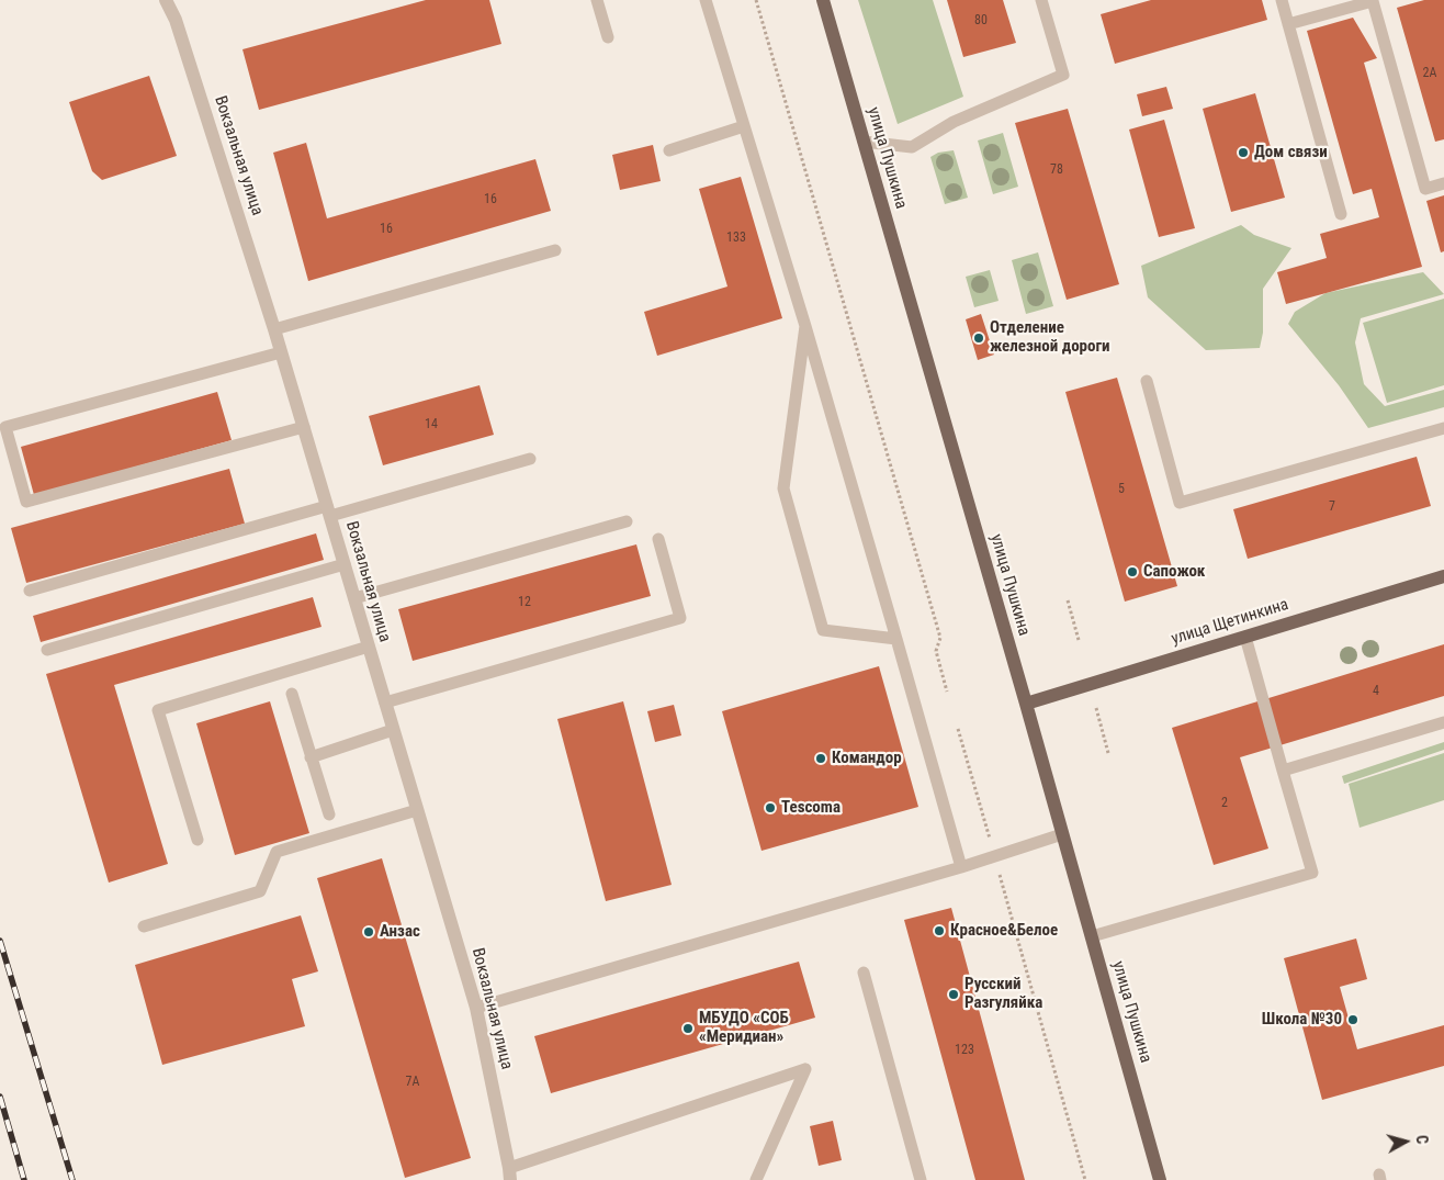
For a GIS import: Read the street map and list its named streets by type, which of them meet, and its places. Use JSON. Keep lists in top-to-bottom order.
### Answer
{
  "streets": {
    "main road": ["улица Пушкина", "улица Щетинкина"],
    "street": ["Вокзальная улица"]
  },
  "crossings": [
    ["улица Пушкина", "улица Щетинкина"]
  ],
  "places": [
    "Дом связи",
    "Отделение железной дороги",
    "Сапожок",
    "Командор",
    "Tescoma",
    "Красное&Белое",
    "Анзас",
    "Русский Разгуляйка",
    "Школа №30",
    "МБУДО «СОБ «Меридиан»"
  ],
  "house_numbers": [
    "80",
    "2А",
    "78",
    "16",
    "16",
    "133",
    "14",
    "5",
    "7",
    "12",
    "4",
    "2",
    "123",
    "7А"
  ],
  "north": "right"
}
